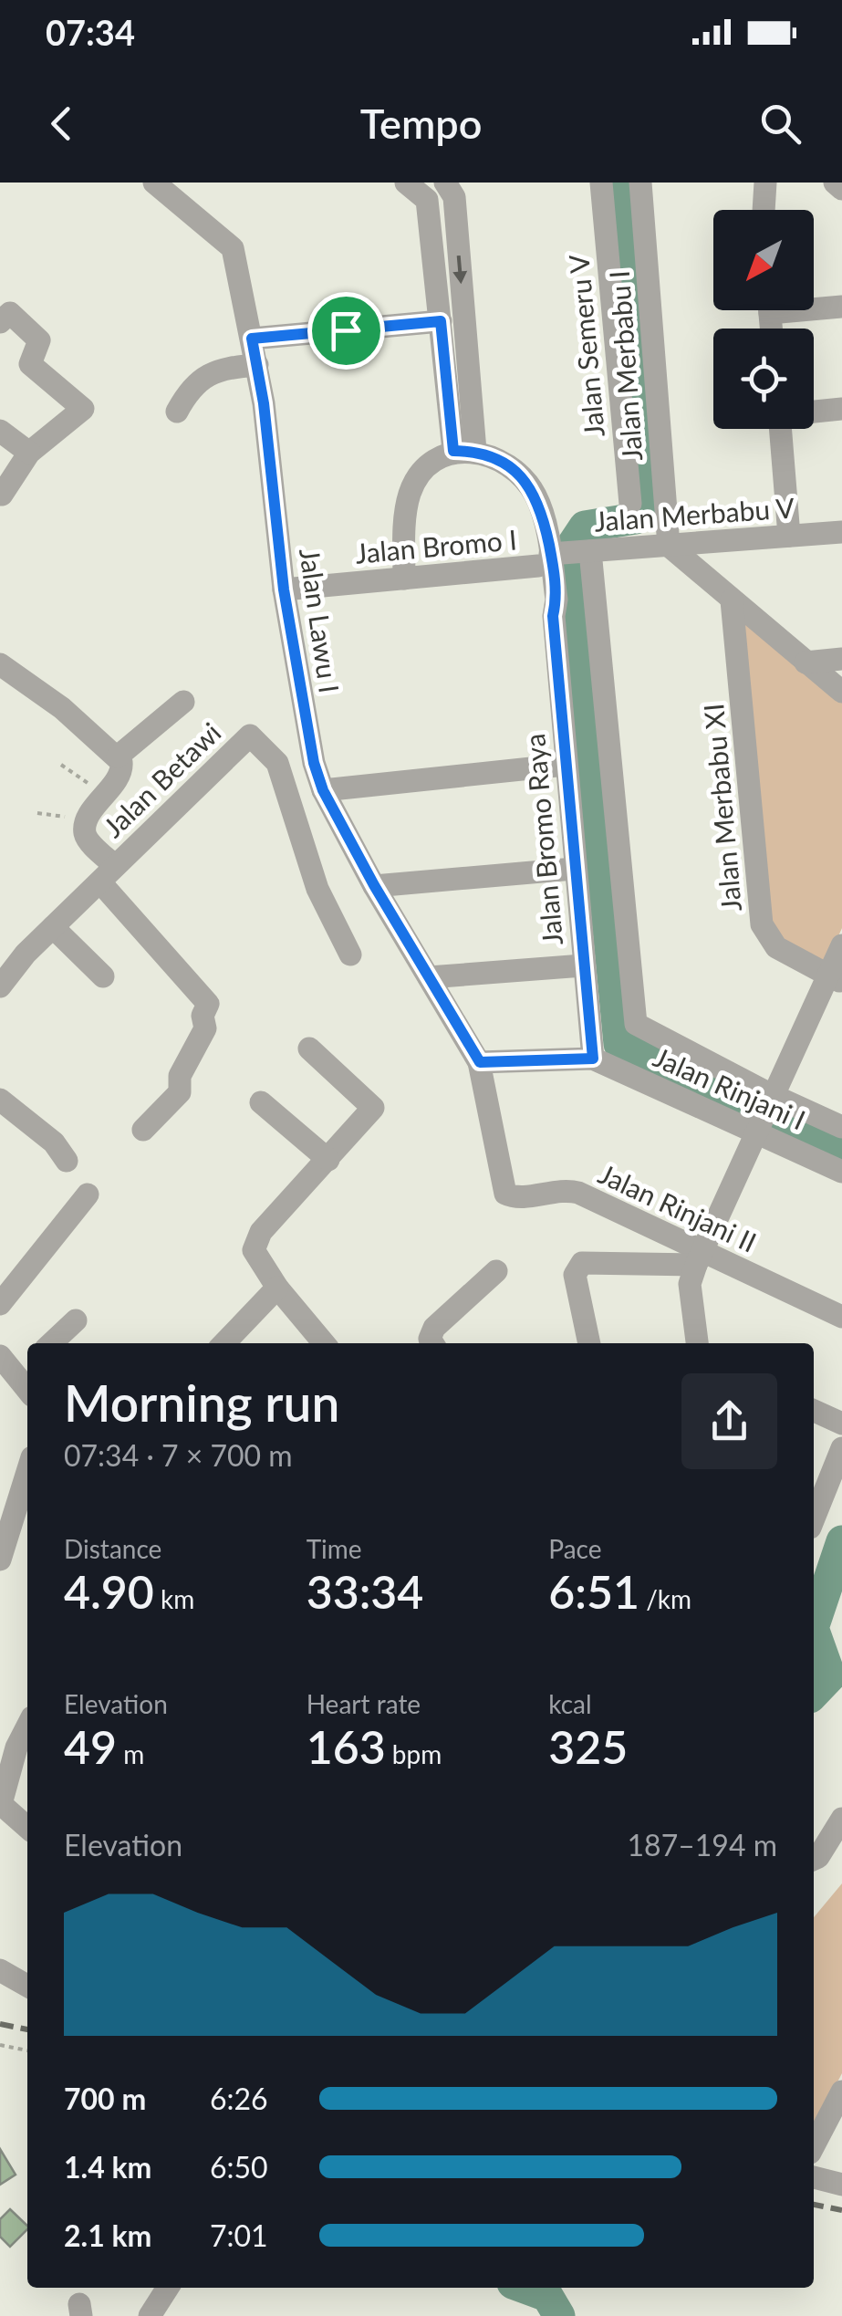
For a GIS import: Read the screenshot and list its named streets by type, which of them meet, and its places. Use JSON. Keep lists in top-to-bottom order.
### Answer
{
  "streets": {
    "street": [
      "Jalan Semeru V",
      "Jalan Merbabu I",
      "Jalan Merbabu V",
      "Jalan Bromo I",
      "Jalan Lawu I",
      "Jalan Betawi",
      "Jalan Merbabu XI",
      "Jalan Bromo Raya",
      "Jalan Rinjani I",
      "Jalan Rinjani II"
    ]
  },
  "crossings": [
    ["Jalan Merbabu I", "Jalan Merbabu V"],
    ["Jalan Merbabu V", "Jalan Bromo I"],
    ["Jalan Merbabu V", "Jalan Bromo Raya"],
    ["Jalan Bromo I", "Jalan Lawu I"],
    ["Jalan Bromo I", "Jalan Bromo Raya"],
    ["Jalan Lawu I", "Jalan Rinjani II"],
    ["Jalan Bromo Raya", "Jalan Rinjani I"]
  ],
  "north": "bottom left",
  "page": {
    "status": "07:34",
    "header": "Tempo",
    "heading": ["Morning run", "07:34 · 7 × 700 m"],
    "stats": [
      ["Distance", "4.90 km"],
      ["Time", "33:34"],
      ["Pace", "6:51 /km"],
      ["Elevation", "49 m"],
      ["Heart rate", "163 bpm"],
      ["kcal", "325"]
    ],
    "chart": ["Elevation", "187–194 m"],
    "list": [
      {
        "name": "700 m",
        "note": "6:26"
      },
      {
        "name": "1.4 km",
        "note": "6:50"
      },
      {
        "name": "2.1 km",
        "note": "7:01"
      }
    ]
  }
}
